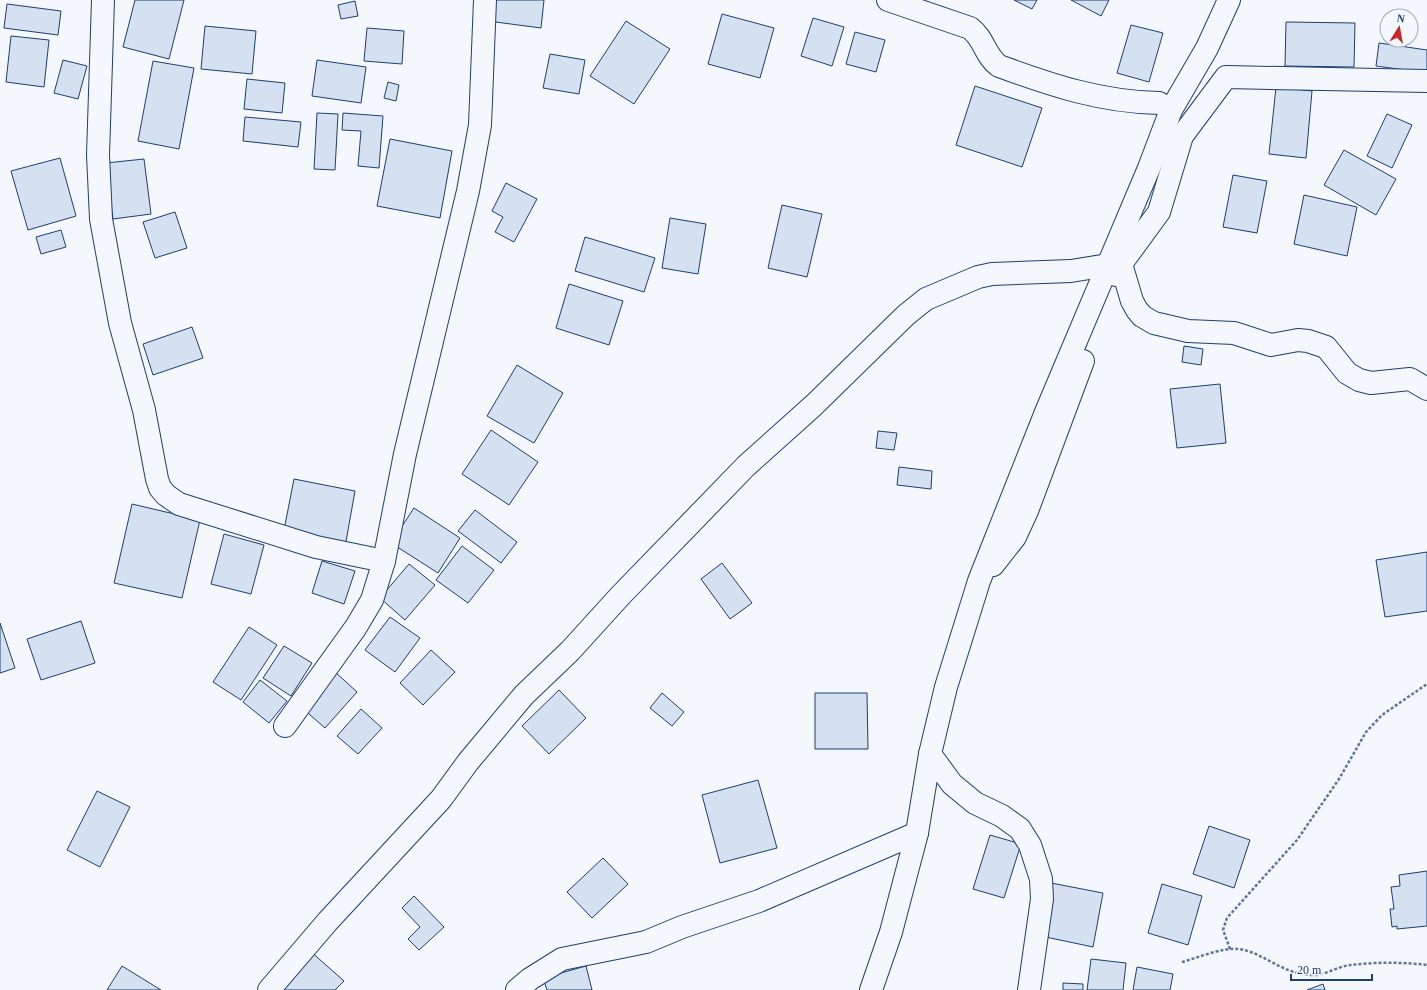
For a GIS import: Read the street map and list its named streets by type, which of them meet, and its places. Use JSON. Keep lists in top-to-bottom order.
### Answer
{
  "scale_bar": "20 m",
  "north": "top"
}
